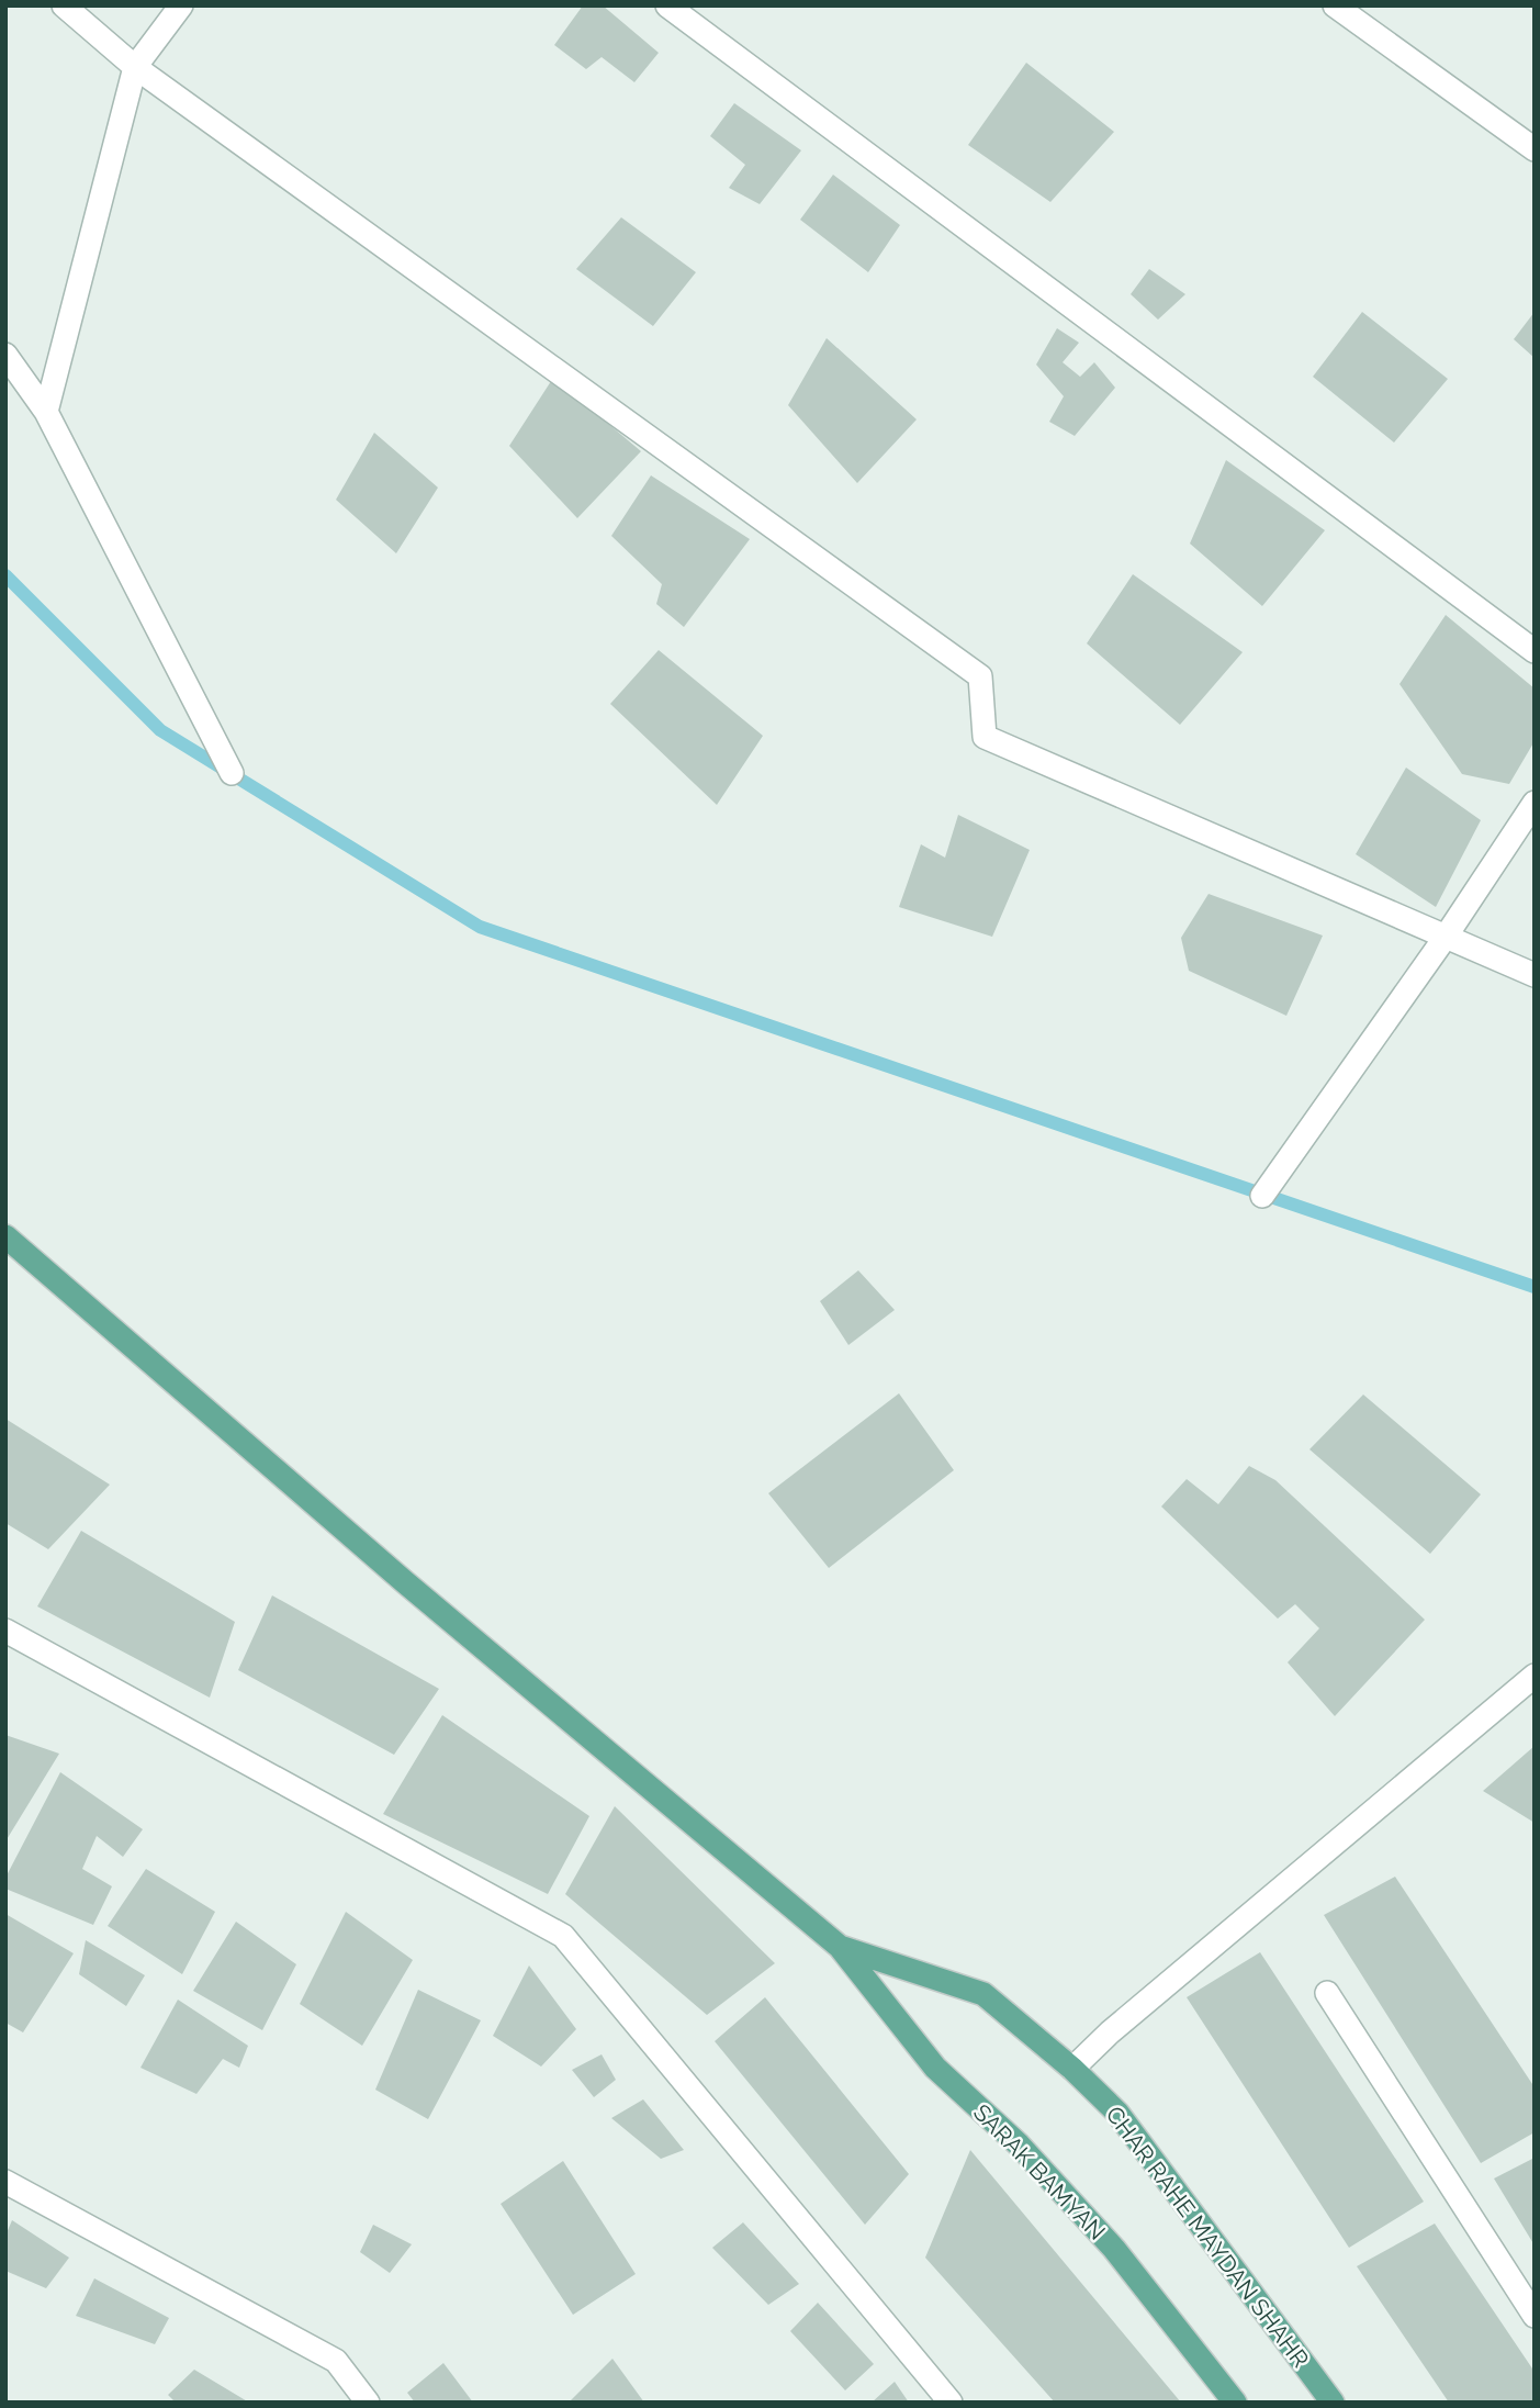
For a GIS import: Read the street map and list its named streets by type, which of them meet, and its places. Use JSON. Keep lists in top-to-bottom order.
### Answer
{
  "streets": {
    "main road": ["SARAK BAMYAN", "CHAR RAHE MAYDAN SHAHR"]
  },
  "crossings": [
    ["SARAK BAMYAN", "CHAR RAHE MAYDAN SHAHR"]
  ]
}
